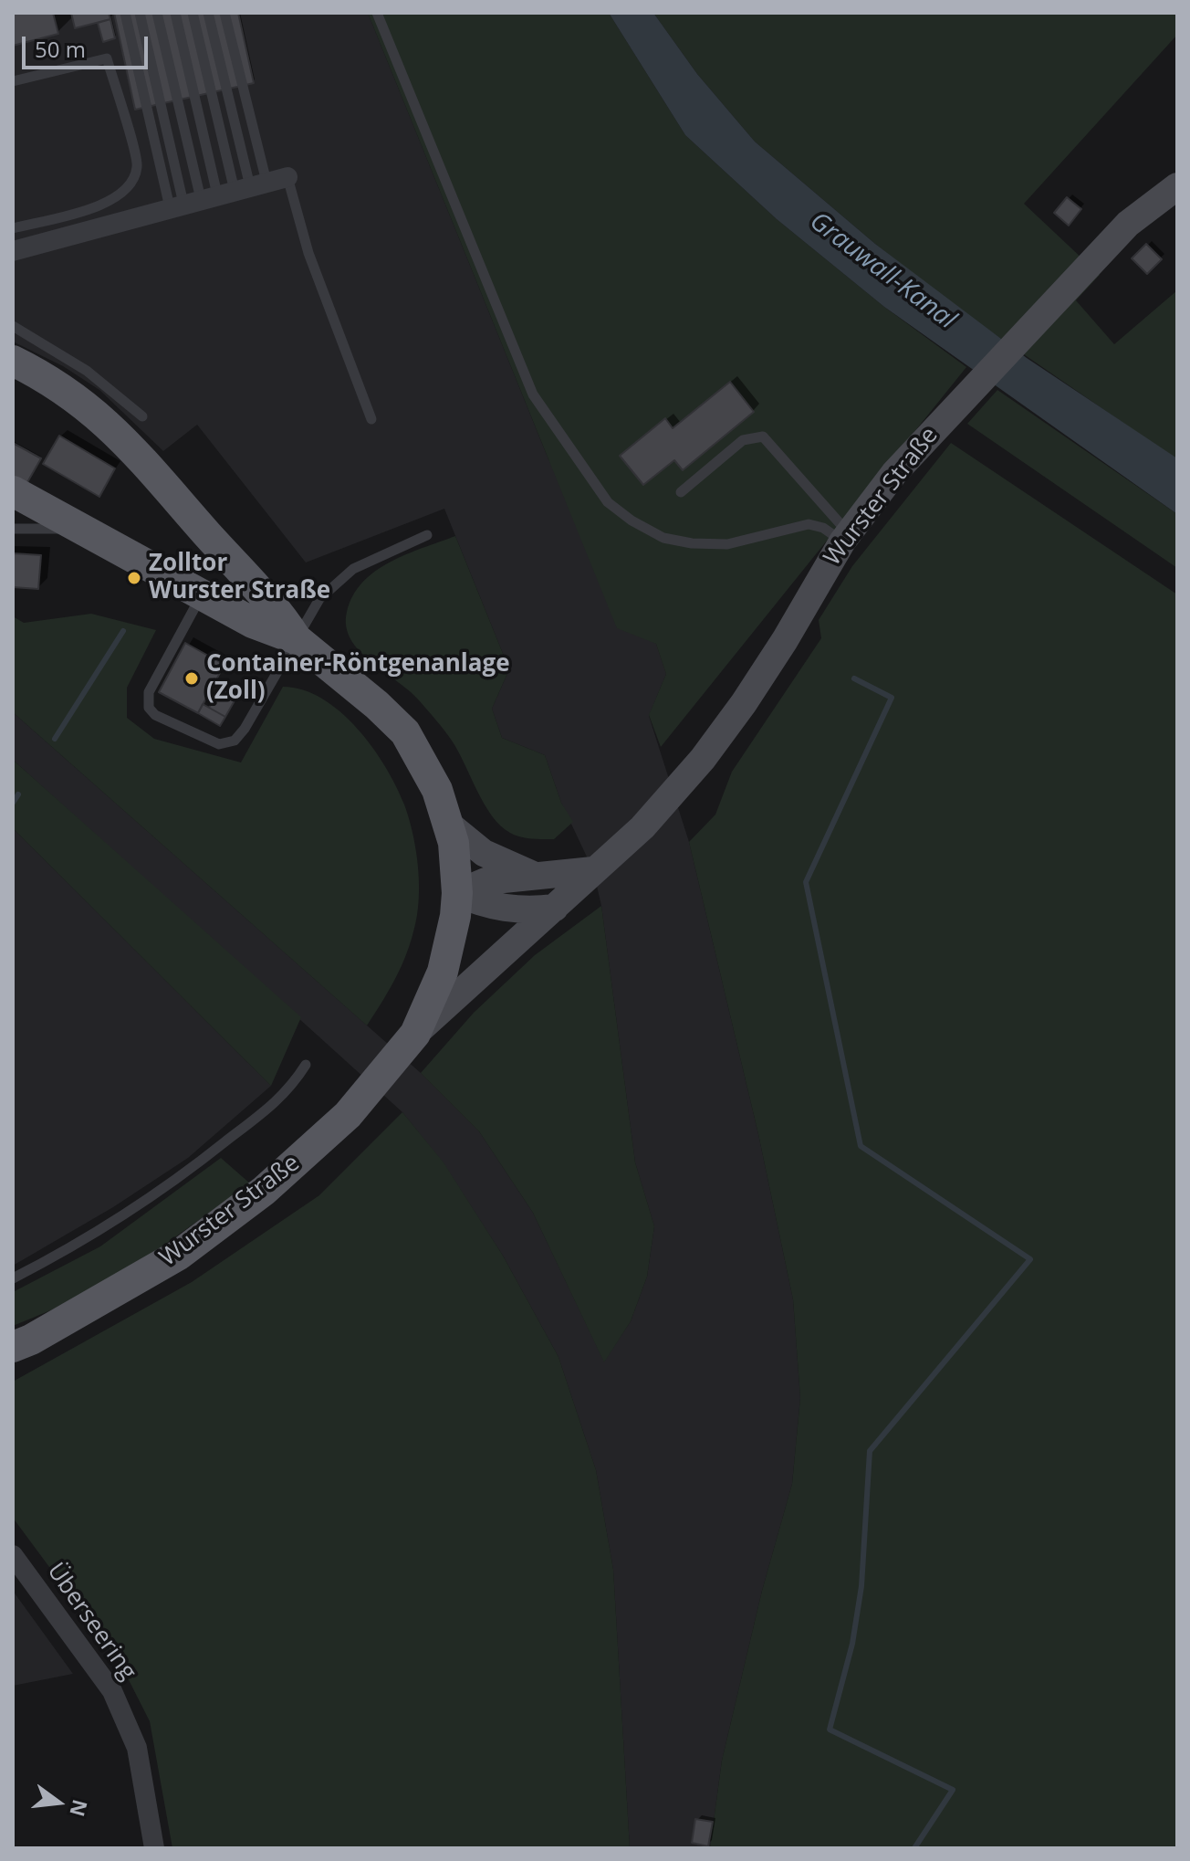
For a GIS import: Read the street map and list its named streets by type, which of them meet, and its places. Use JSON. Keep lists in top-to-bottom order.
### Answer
{
  "streets": {
    "main road": ["Wurster Straße"],
    "street": ["Überseering"]
  },
  "water": ["Grauwall-Kanal"],
  "places": ["Zolltor Wurster Straße", "Container-Röntgenanlage (Zoll)"],
  "scale_bar": "50 m",
  "north": "right"
}
